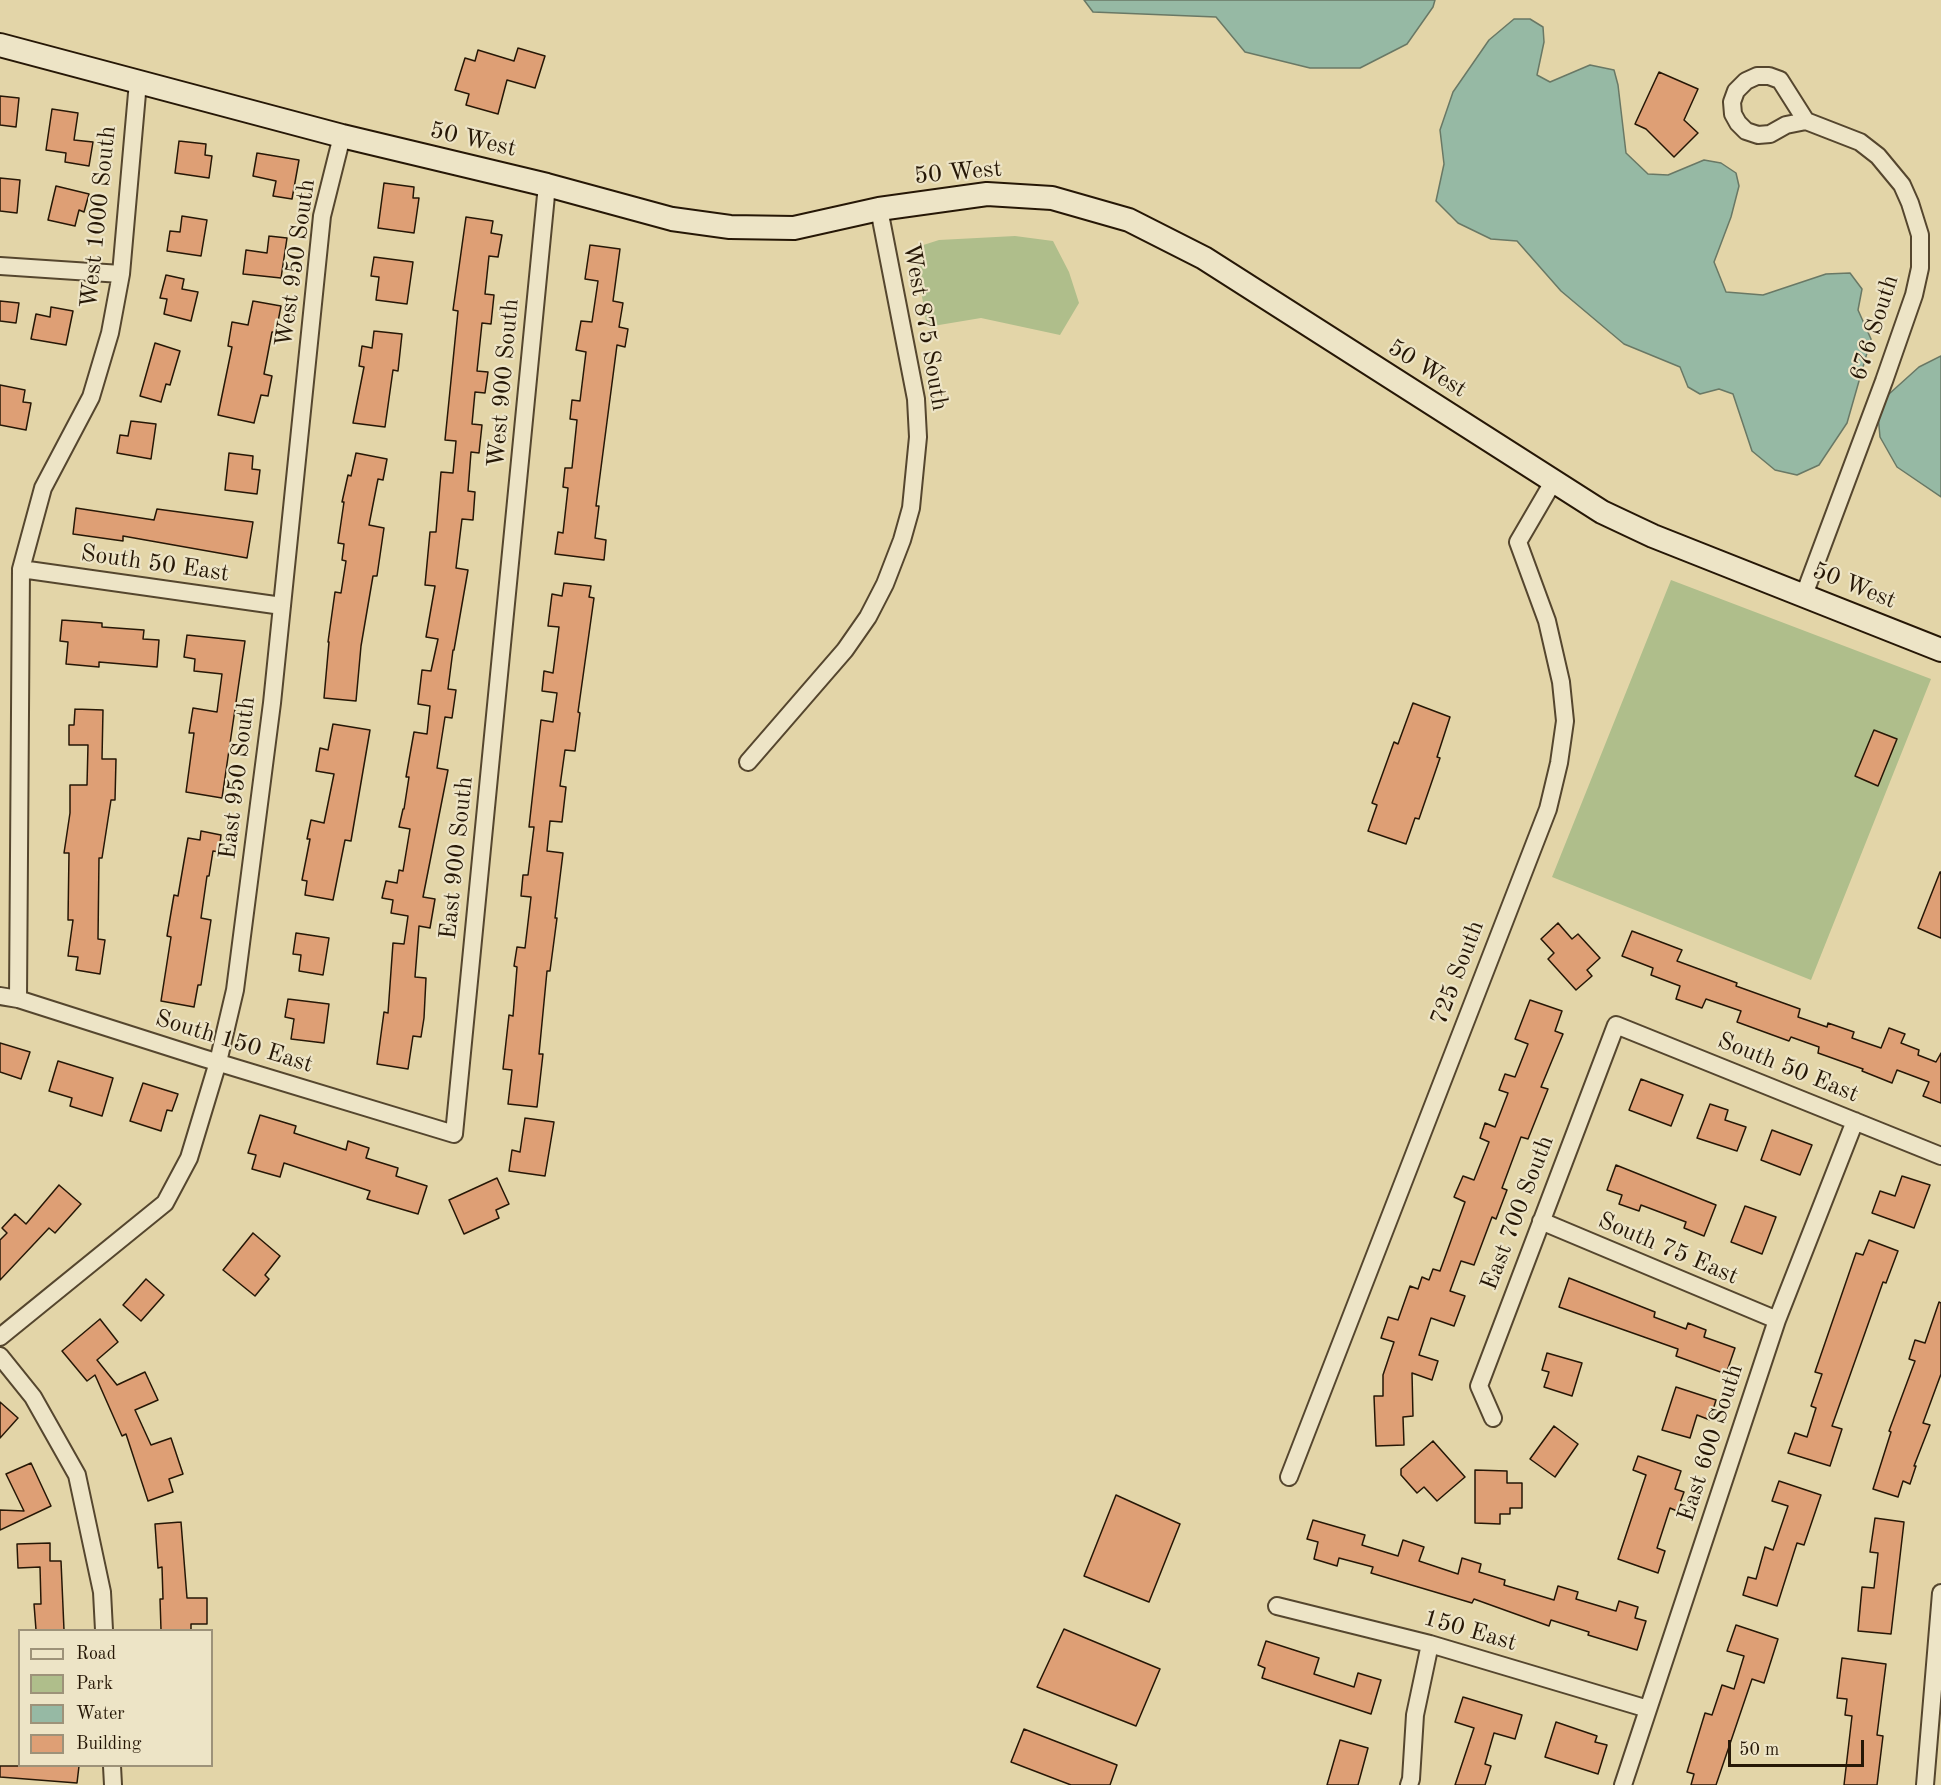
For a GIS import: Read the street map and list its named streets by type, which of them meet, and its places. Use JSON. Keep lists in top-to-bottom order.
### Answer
{
  "streets": {
    "street": [
      "50 West",
      "West 1000 South",
      "West 950 South",
      "West 875 South",
      "676 South",
      "West 900 South",
      "South 50 East",
      "East 950 South",
      "East 900 South",
      "725 South",
      "South 150 East",
      "East 700 South",
      "South 75 East",
      "East 600 South",
      "150 East"
    ]
  },
  "crossings": [
    ["50 West", "West 1000 South"],
    ["50 West", "West 950 South"],
    ["50 West", "West 875 South"],
    ["50 West", "676 South"],
    ["50 West", "West 900 South"],
    ["50 West", "725 South"],
    ["West 1000 South", "South 50 East"],
    ["West 1000 South", "South 150 East"],
    ["West 950 South", "East 950 South"],
    ["West 900 South", "East 900 South"],
    ["South 50 East", "East 950 South"],
    ["South 50 East", "East 700 South"],
    ["South 50 East", "East 600 South"],
    ["East 950 South", "South 150 East"],
    ["East 900 South", "South 150 East"],
    ["East 700 South", "South 75 East"],
    ["South 75 East", "East 600 South"],
    ["East 600 South", "150 East"]
  ],
  "legend": [
    "Road",
    "Park",
    "Water",
    "Building"
  ],
  "scale_bar": "50 m"
}
